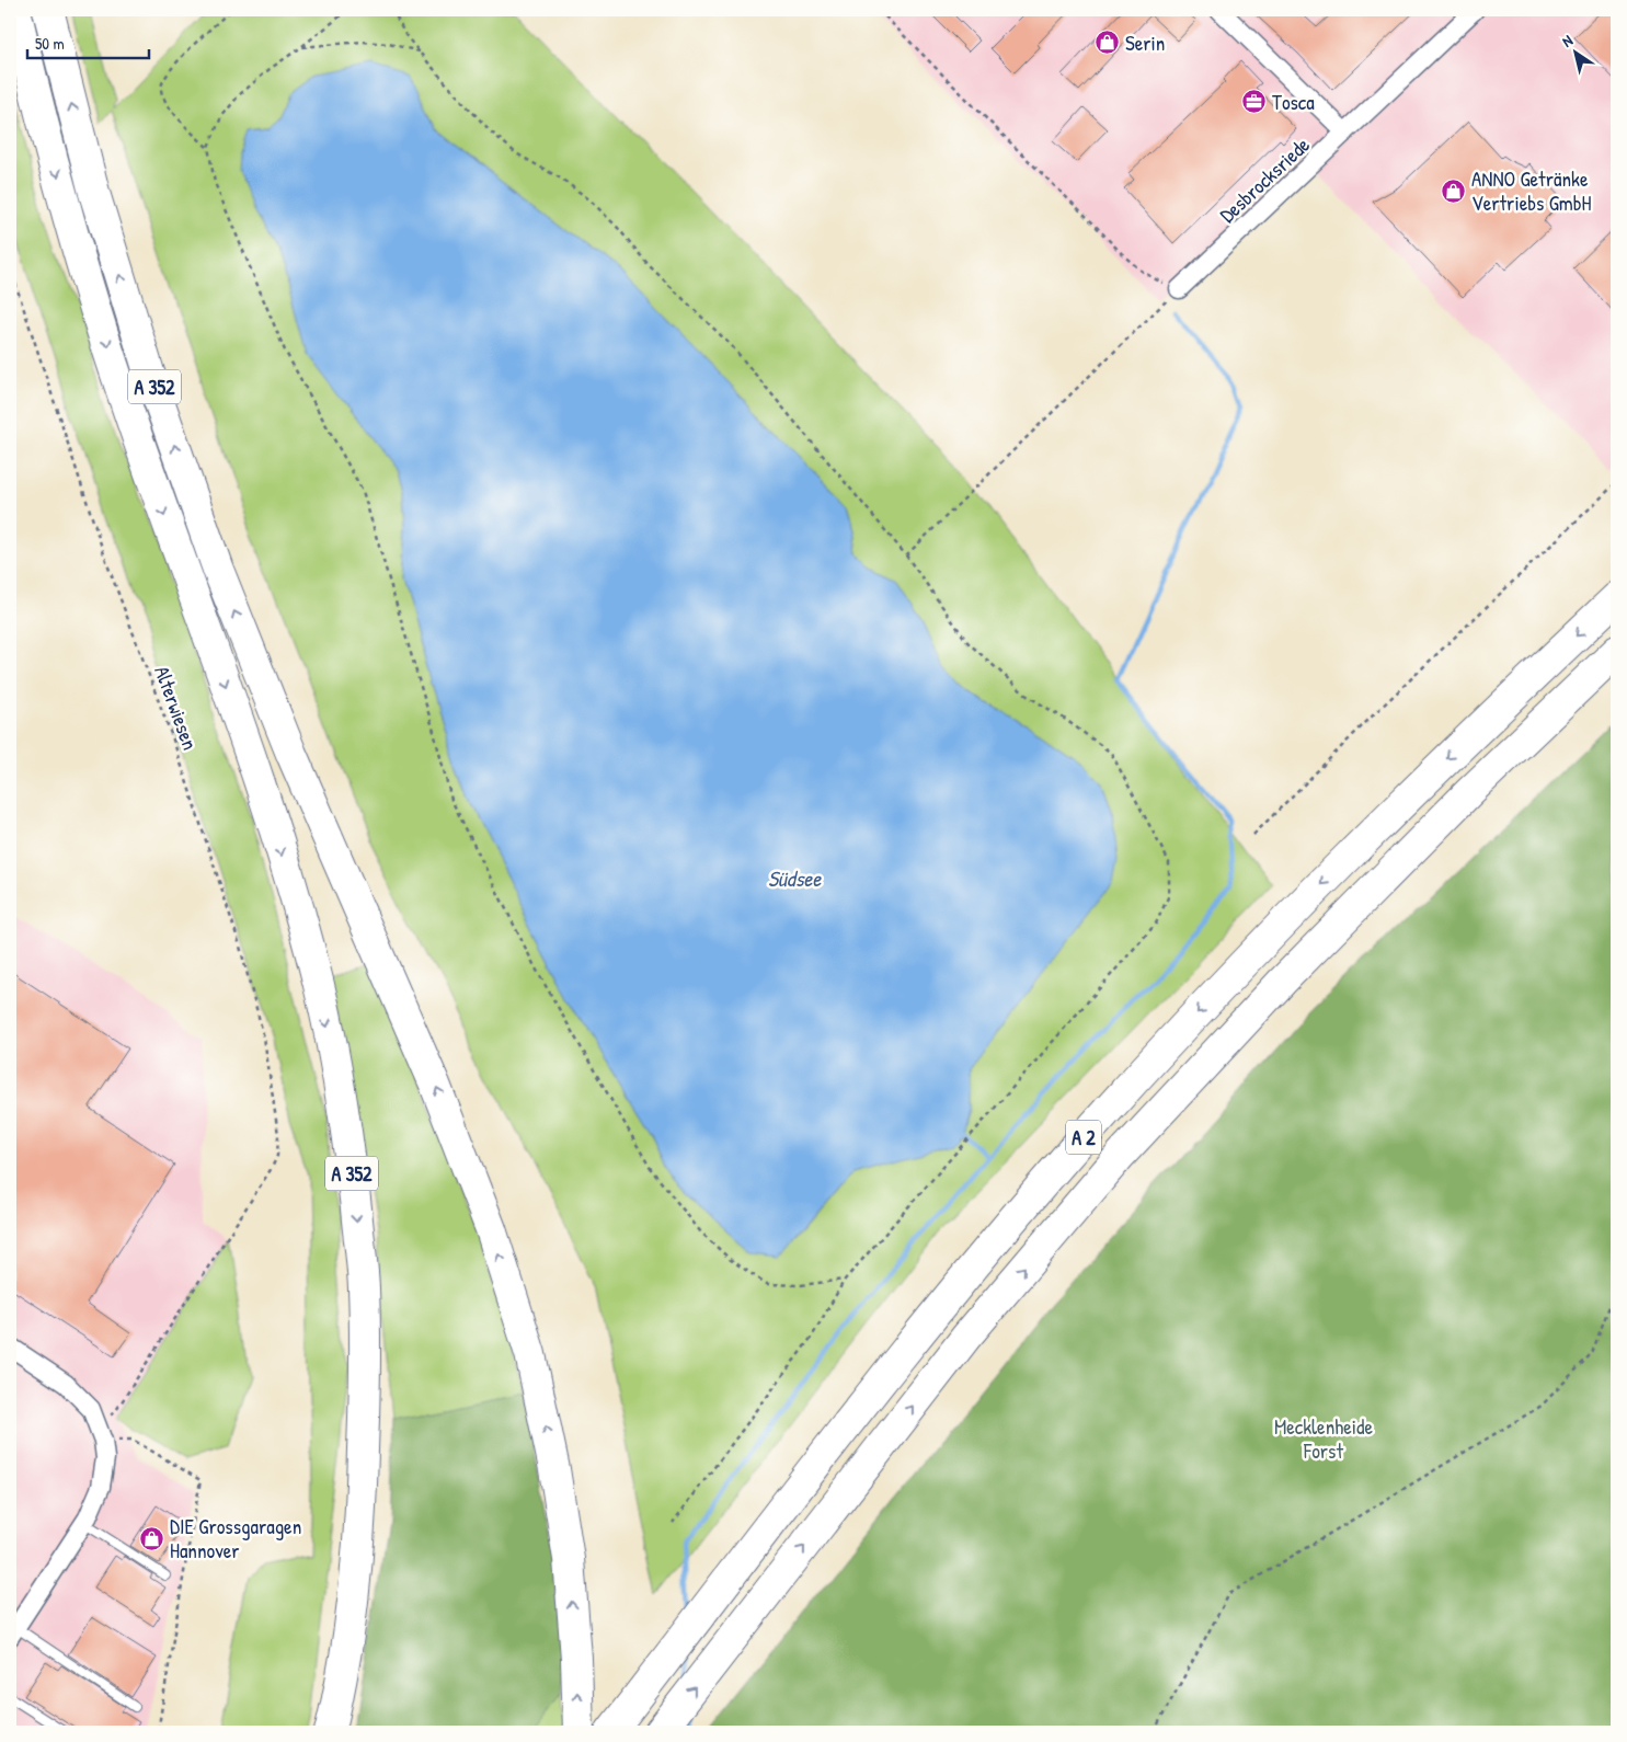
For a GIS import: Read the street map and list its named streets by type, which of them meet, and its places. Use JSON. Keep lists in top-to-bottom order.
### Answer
{
  "streets": {
    "highway": ["A 352", "A 2"],
    "street": ["Desbrocksriede"],
    "path": ["Alterwiesen"]
  },
  "water": ["Südsee"],
  "parks": ["Mecklenheide Forst"],
  "places": {
    "shop": ["Serin", "ANNO Getränke Vertriebs GmbH", "DIE Grossgaragen Hannover"],
    "office": ["Tosca"]
  },
  "scale_bar": "50 m",
  "north": "top left"
}
